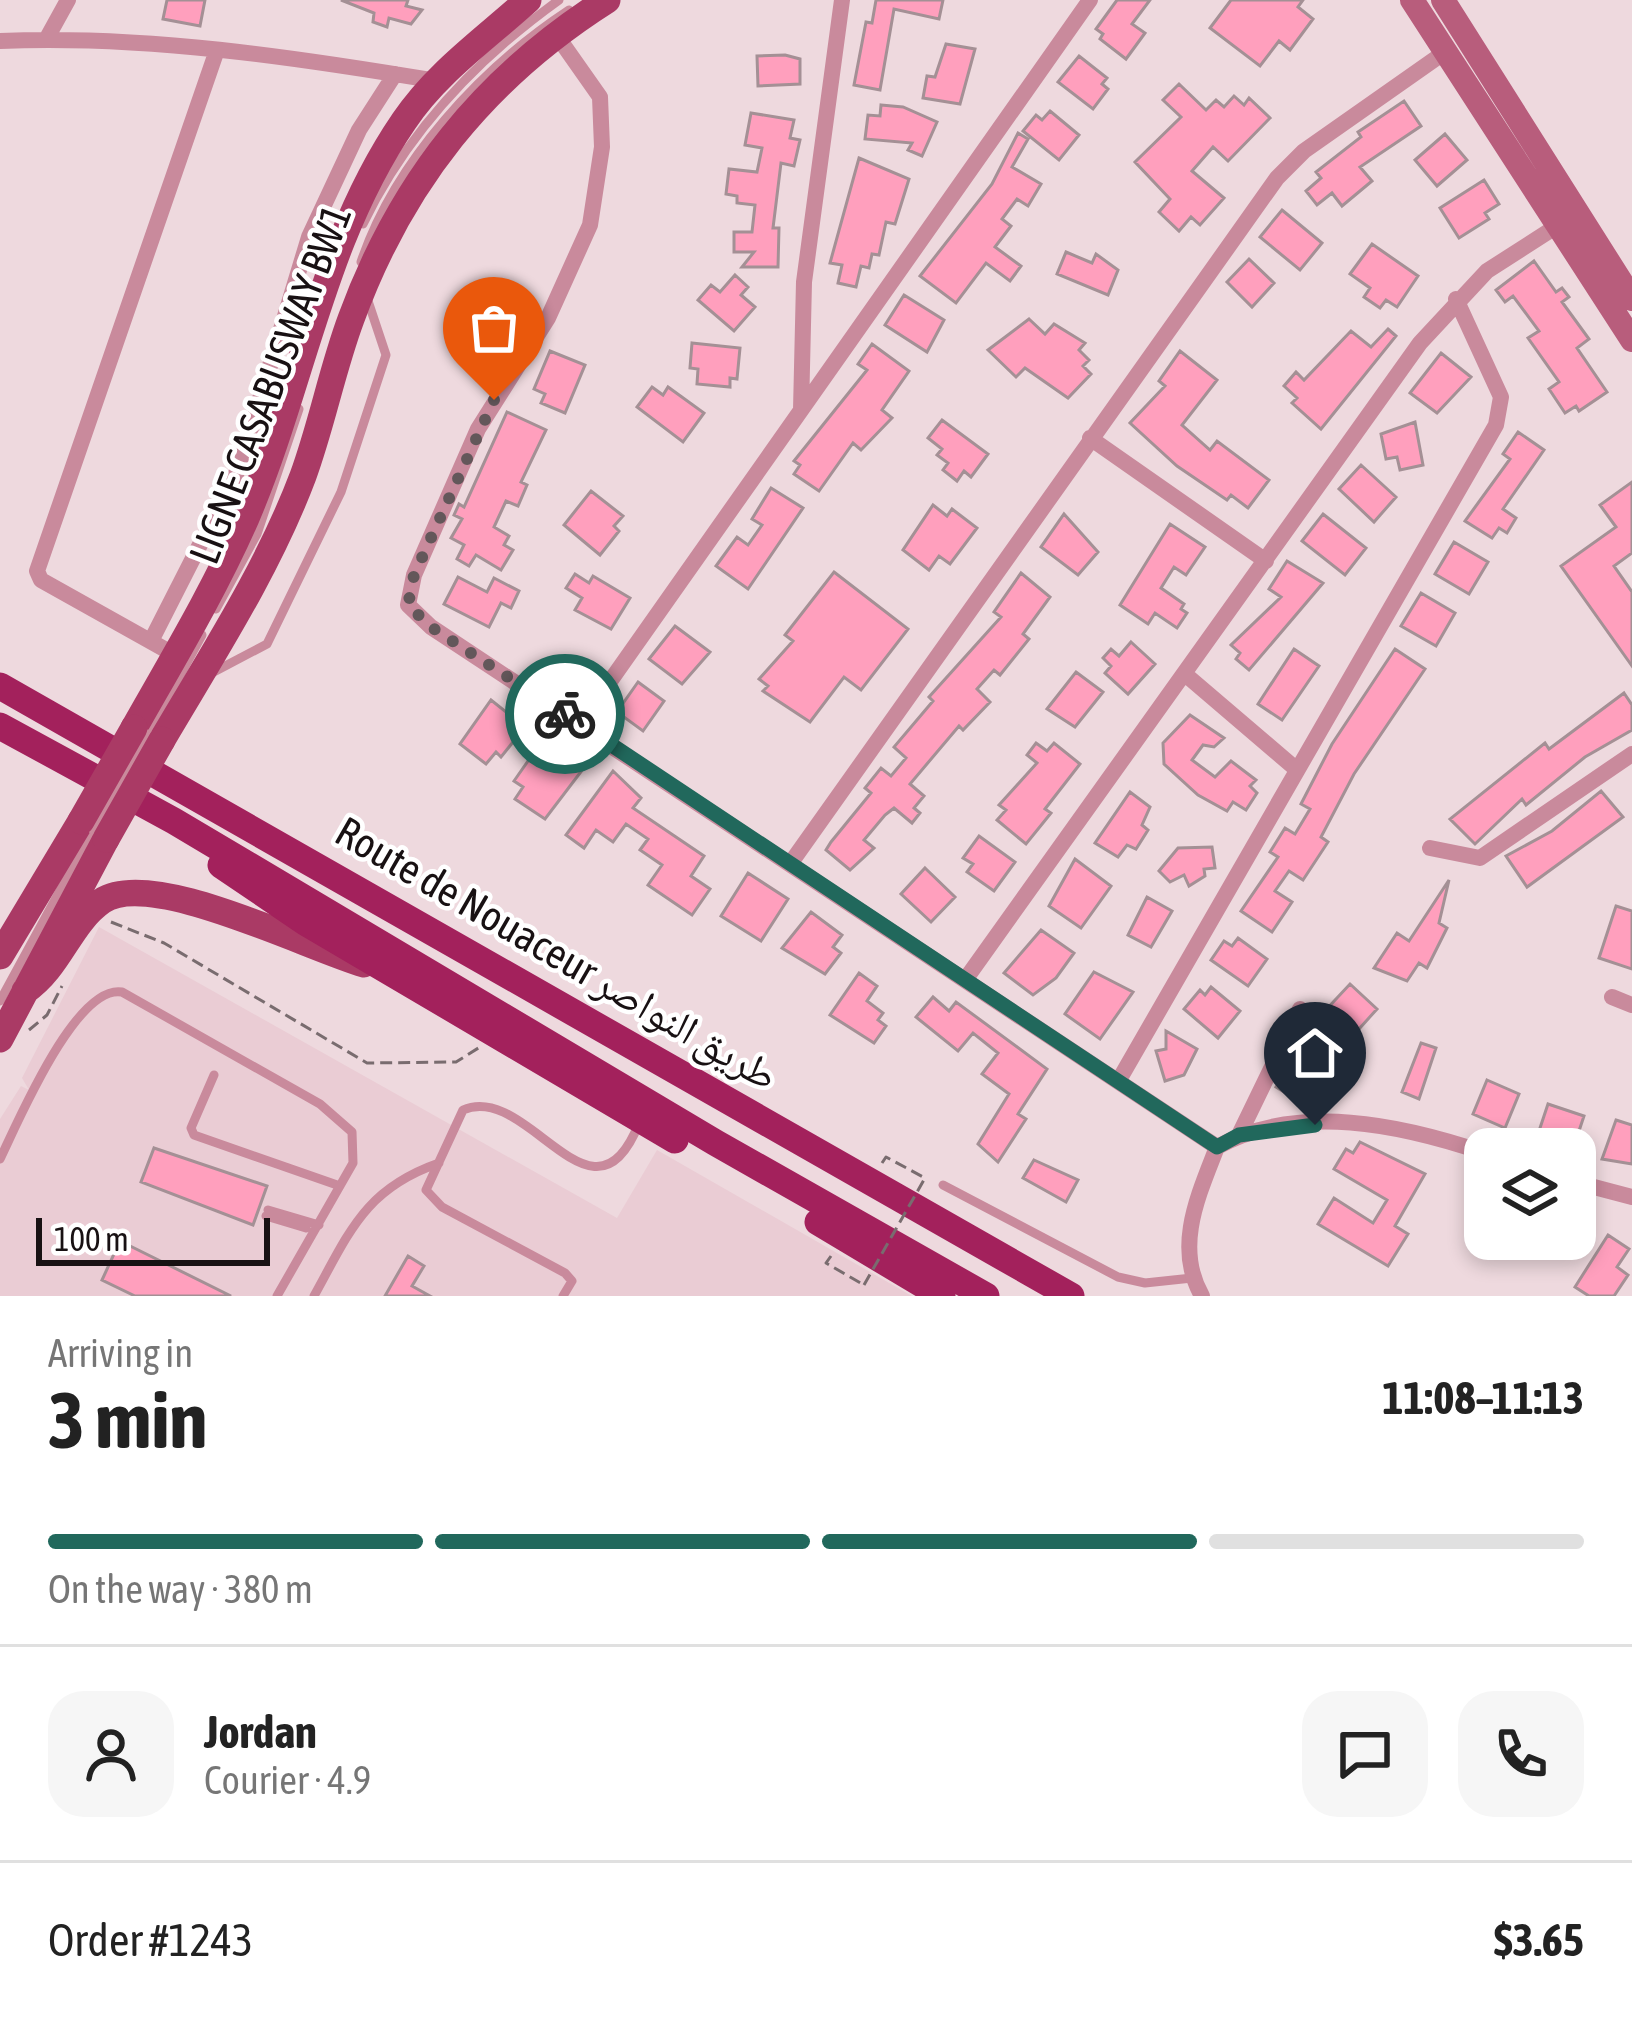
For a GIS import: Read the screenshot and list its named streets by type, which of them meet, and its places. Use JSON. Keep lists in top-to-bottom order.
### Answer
{
  "streets": {
    "highway": ["Route de Nouaceur طريق النواصر"],
    "lane": ["LIGNE CASABUSWAY BW1"]
  },
  "scale_bar": "100 m",
  "page": {
    "scale": "100 m",
    "heading": ["3 min", "Arriving in", "11:08–11:13"],
    "panel": [
      "Jordan",
      "Courier · 4.9",
      "Order #1243",
      "$3.65"
    ],
    "bar": "On the way · 380 m"
  }
}
